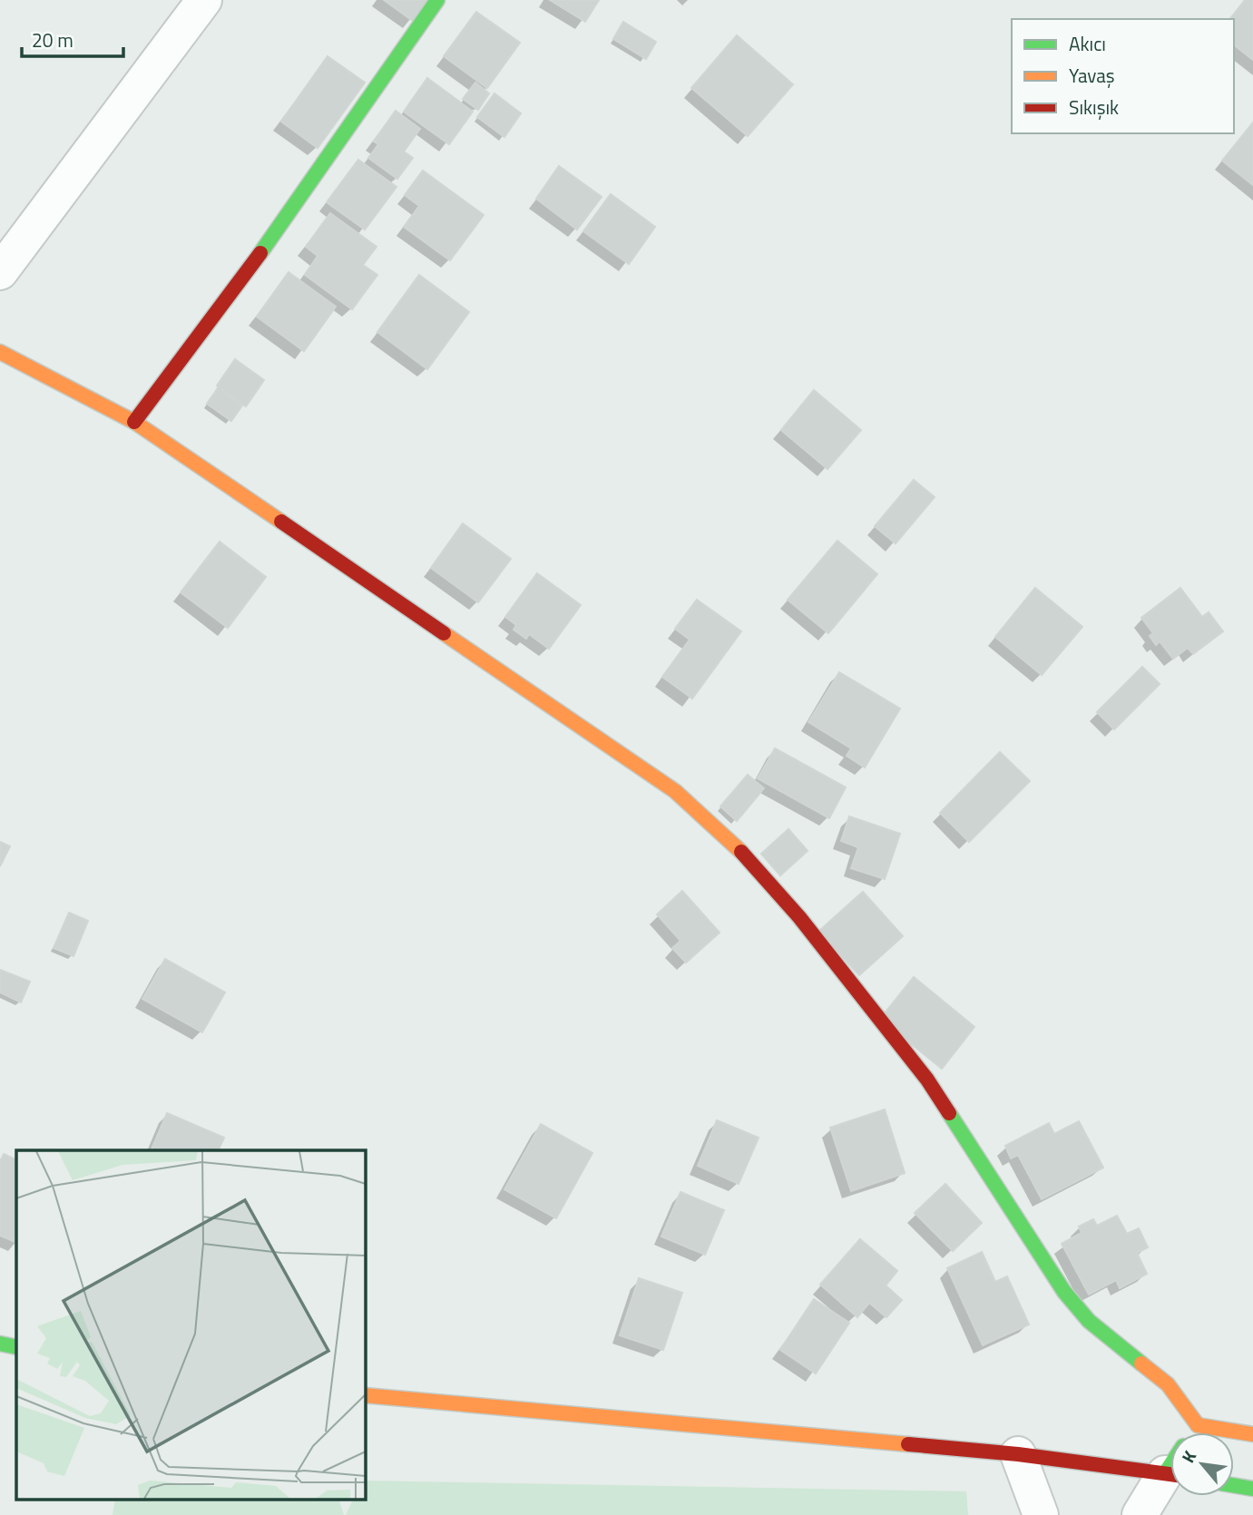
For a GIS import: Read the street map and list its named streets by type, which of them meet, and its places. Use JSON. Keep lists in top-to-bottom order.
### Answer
{
  "legend": ["Akıcı", "Yavaş", "Sıkışık"],
  "scale_bar": "20 m",
  "north": "top left"
}
